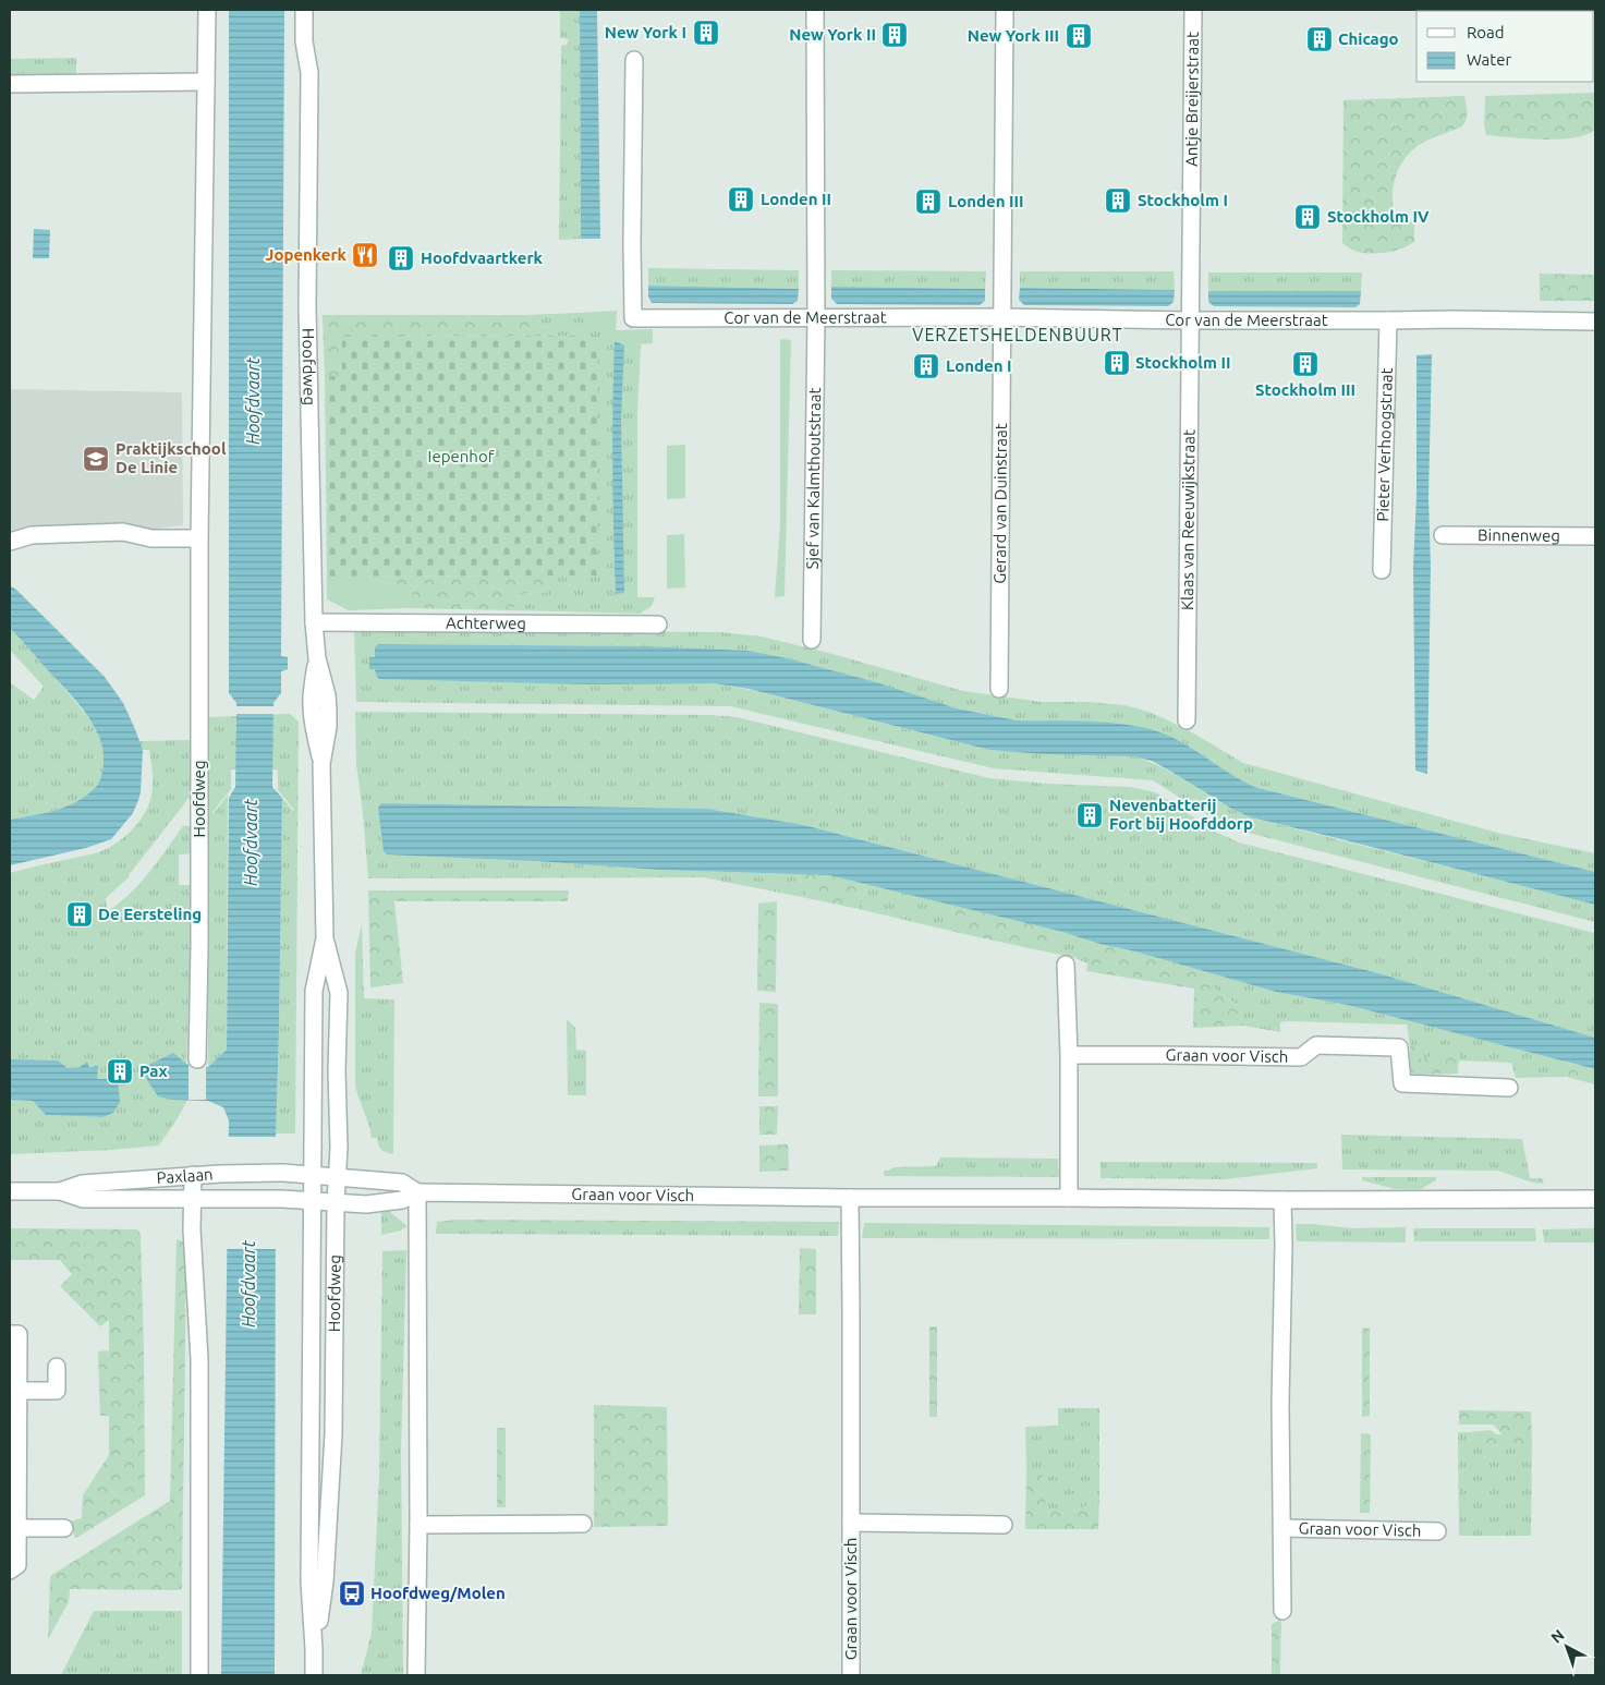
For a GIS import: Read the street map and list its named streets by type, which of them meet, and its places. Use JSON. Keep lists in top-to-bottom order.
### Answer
{
  "streets": {
    "street": [
      "Antje Breijerstraat",
      "Cor van de Meerstraat",
      "Hoofdweg",
      "Pieter Verhoogstraat",
      "Sjef van Kalmthoutstraat",
      "Gerard van Duinstraat",
      "Klaas van Reeuwijkstraat",
      "Binnenweg",
      "Achterweg",
      "Graan voor Visch",
      "Paxlaan"
    ]
  },
  "crossings": [
    ["Antje Breijerstraat", "Cor van de Meerstraat"],
    ["Antje Breijerstraat", "Klaas van Reeuwijkstraat"],
    ["Cor van de Meerstraat", "Pieter Verhoogstraat"],
    ["Cor van de Meerstraat", "Sjef van Kalmthoutstraat"],
    ["Cor van de Meerstraat", "Gerard van Duinstraat"],
    ["Cor van de Meerstraat", "Klaas van Reeuwijkstraat"],
    ["Hoofdweg", "Achterweg"],
    ["Hoofdweg", "Graan voor Visch"],
    ["Hoofdweg", "Paxlaan"],
    ["Graan voor Visch", "Paxlaan"]
  ],
  "districts": ["VERZETSHELDENBUURT"],
  "water": ["Hoofdvaart"],
  "parks": ["Iepenhof"],
  "places": {
    "building": [
      "New York I",
      "New York II",
      "New York III",
      "Chicago",
      "Londen II",
      "Stockholm I",
      "Londen III",
      "Stockholm IV",
      "Hoofdvaartkerk",
      "Stockholm II",
      "Stockholm III",
      "Londen I",
      "Nevenbatterij Fort bij Hoofddorp",
      "De Eersteling",
      "Pax"
    ],
    "restaurant": ["Jopenkerk"],
    "school or university": ["Praktijkschool De Linie"],
    "bus stop": ["Hoofdweg/Molen"]
  },
  "legend": ["Road", "Water"],
  "north": "top left"
}
